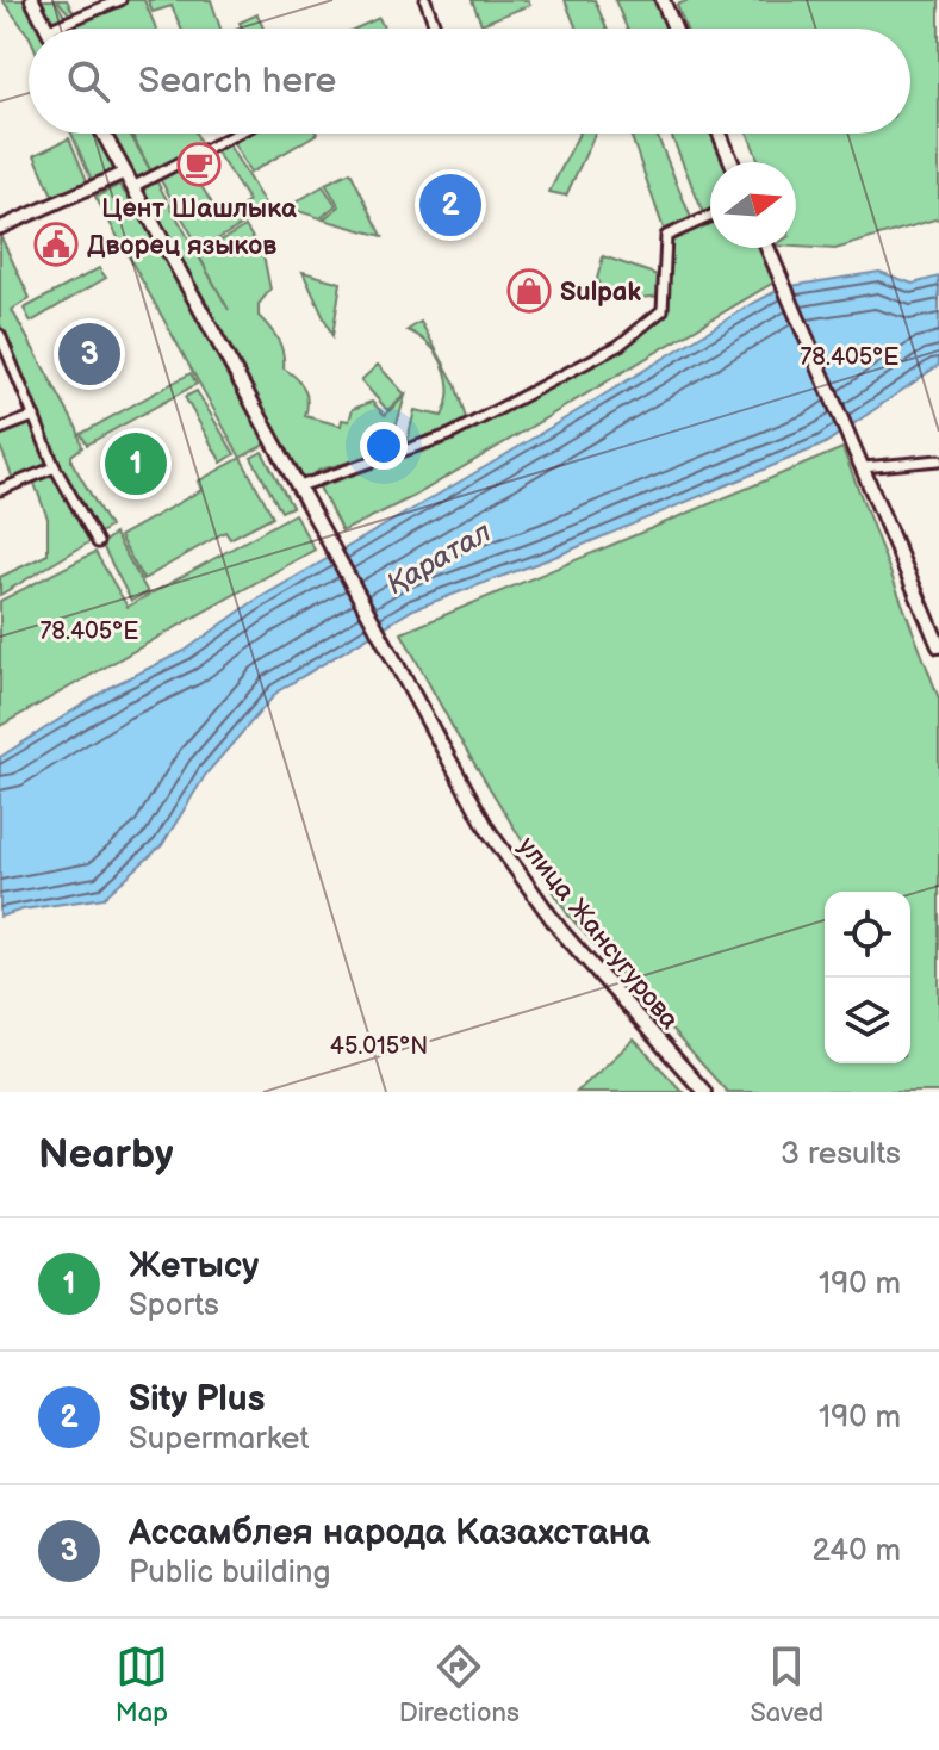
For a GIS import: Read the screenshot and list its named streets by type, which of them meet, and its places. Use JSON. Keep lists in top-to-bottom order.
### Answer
{
  "streets": {
    "main road": ["улица Жансугурова"]
  },
  "water": ["Қаратал"],
  "places": {
    "cafe": ["Цент Шашлыка"],
    "public building": ["Дворец языков"],
    "shop": ["Sulpak"]
  },
  "north": "right",
  "page": {
    "search": "Search here",
    "pins": ["2", "3", "1"],
    "heading": ["Nearby", "3 results"],
    "list": [
      {
        "mark": "1",
        "name": "Жетысу",
        "note": "Sports",
        "value": "190 m"
      },
      {
        "mark": "2",
        "name": "Sity Plus",
        "note": "Supermarket",
        "value": "190 m"
      },
      {
        "mark": "3",
        "name": "Ассамблея народа Казахстана",
        "note": "Public building",
        "value": "240 m"
      }
    ],
    "nav": ["Map", "Directions", "Saved"]
  },
  "coordinates": ["78.405°E", "45.015°N"]
}
